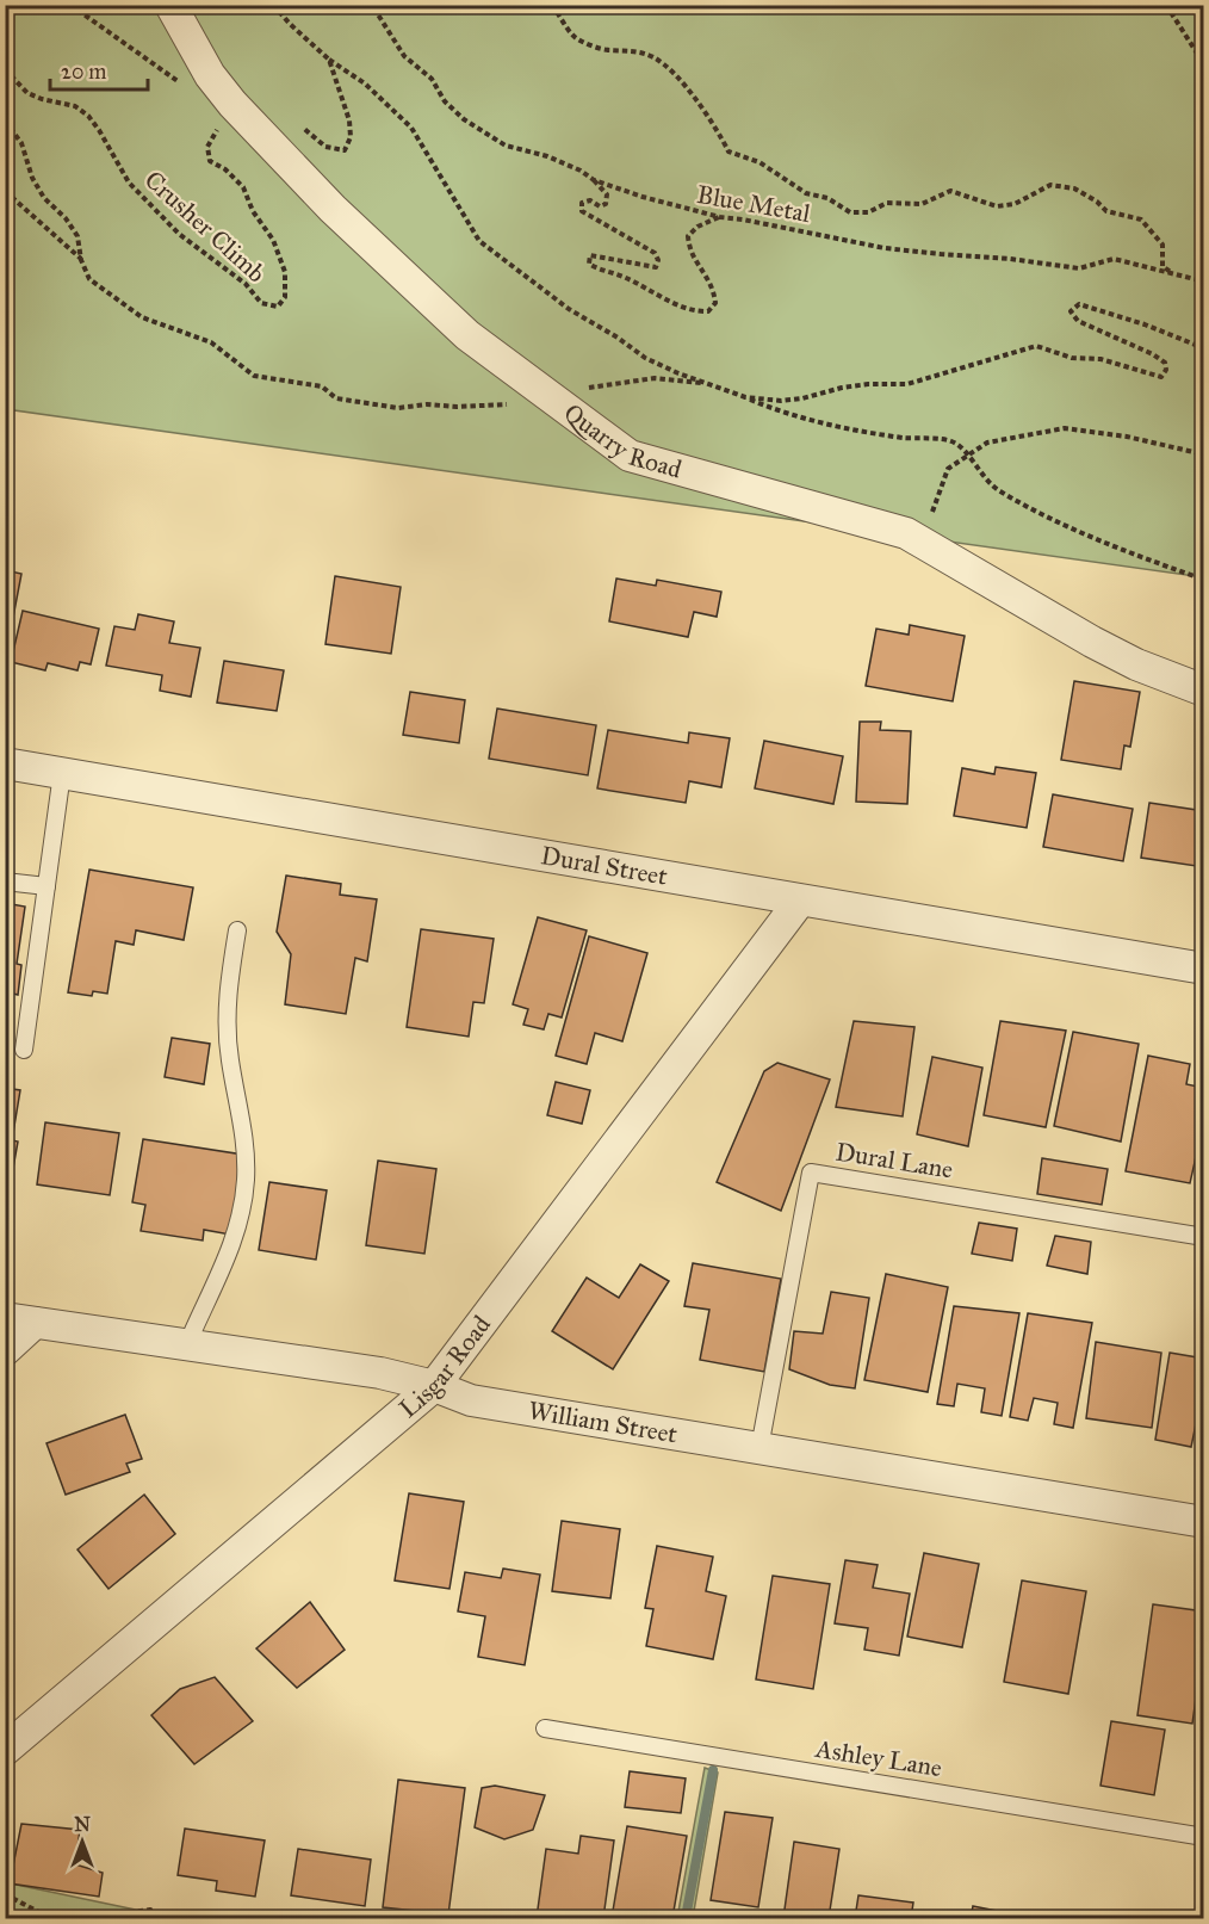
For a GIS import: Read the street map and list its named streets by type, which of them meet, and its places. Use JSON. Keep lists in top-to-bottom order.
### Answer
{
  "streets": {
    "street": [
      "Quarry Road",
      "Dural Street",
      "Lisgar Road",
      "William Street"
    ],
    "lane": ["Dural Lane", "Ashley Lane"],
    "path": ["Blue Metal", "Crusher Climb"]
  },
  "crossings": [
    ["Crusher Climb", "Quarry Road"],
    ["Dural Street", "Lisgar Road"],
    ["Dural Lane", "William Street"],
    ["Lisgar Road", "William Street"]
  ],
  "scale_bar": "20 m",
  "north": "top"
}
